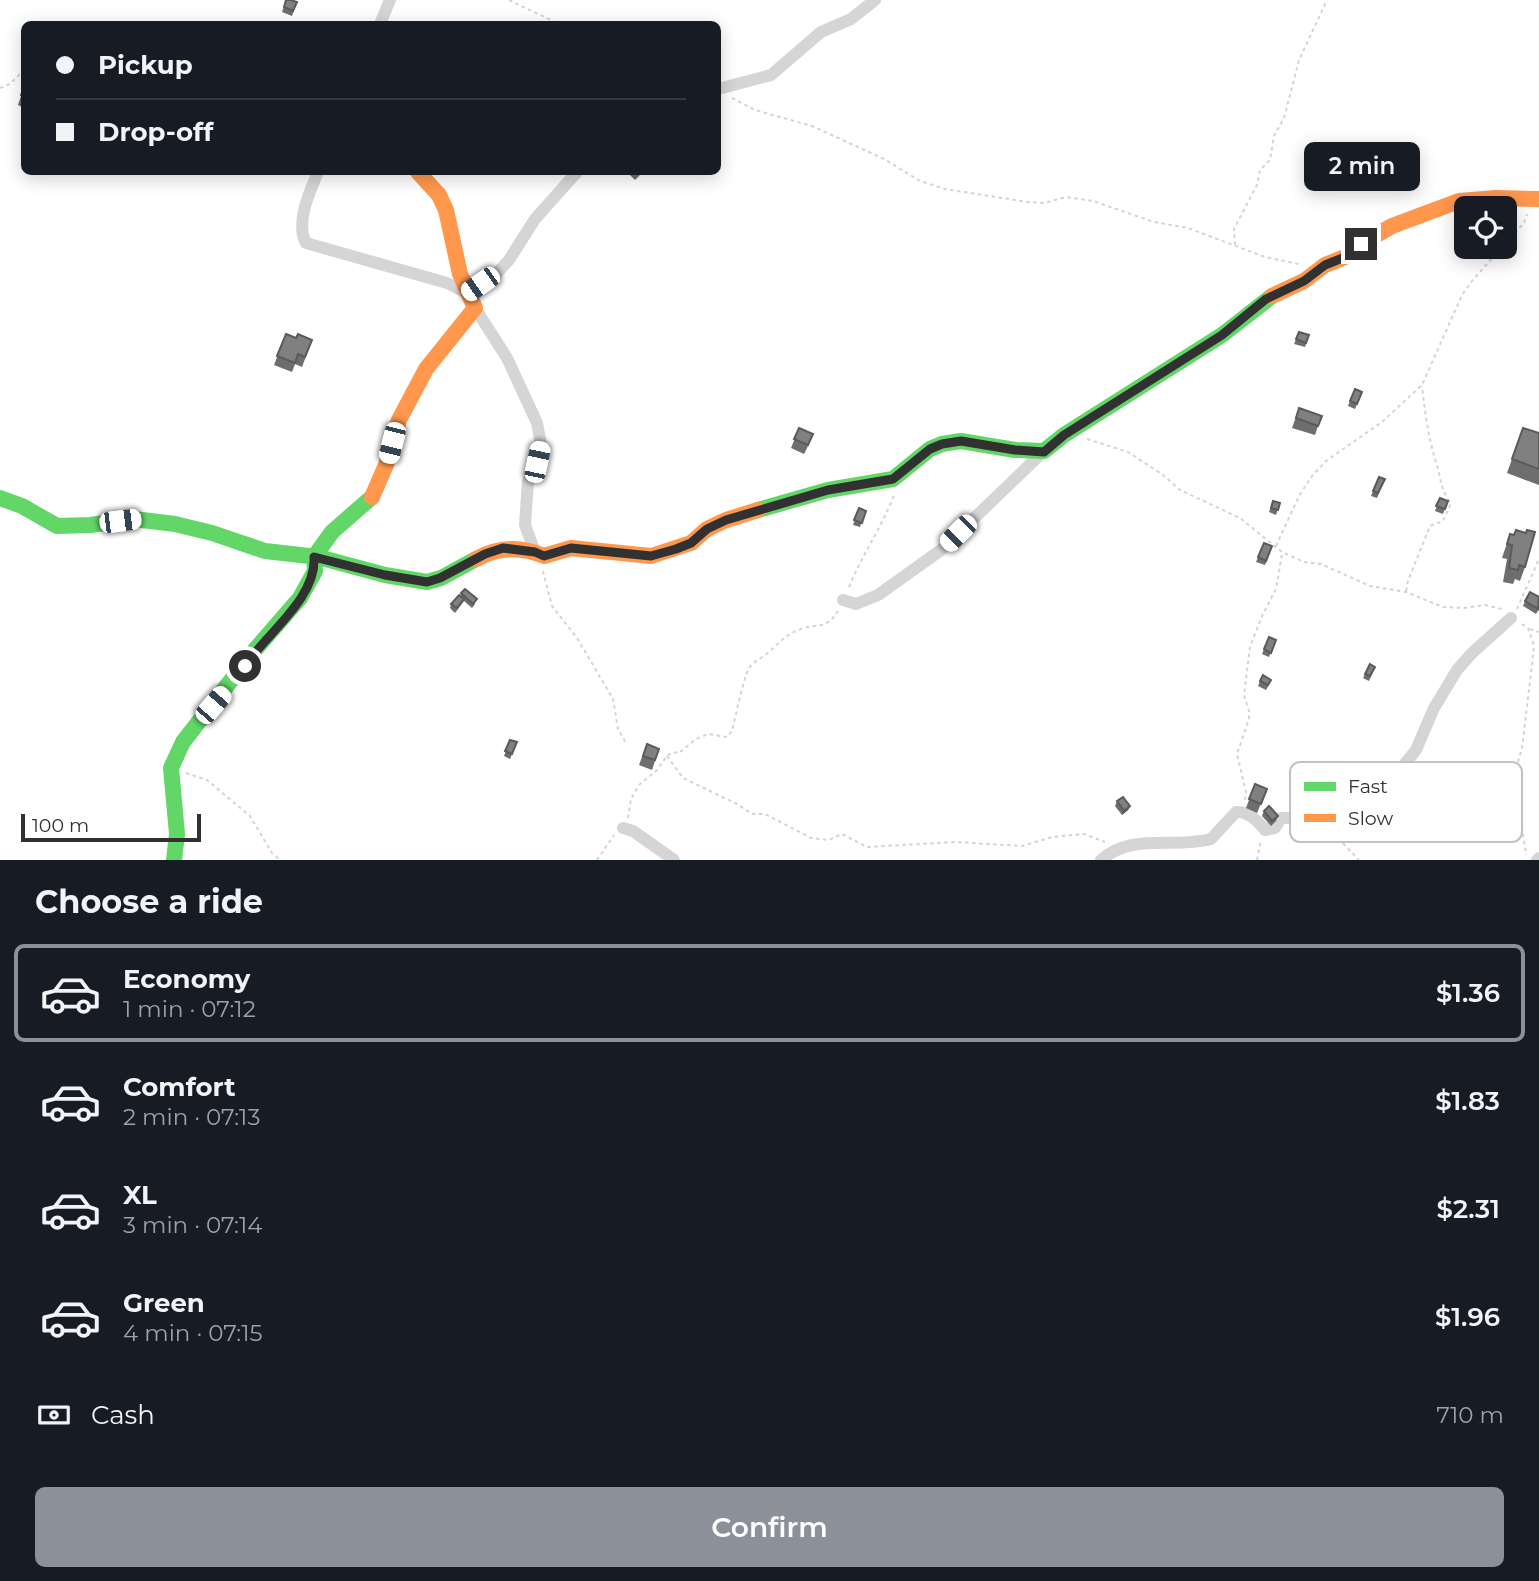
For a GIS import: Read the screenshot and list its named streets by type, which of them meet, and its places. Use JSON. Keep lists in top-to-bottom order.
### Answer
{
  "legend": ["Fast", "Slow"],
  "scale_bar": "100 m",
  "page": {
    "banner": ["Pickup", "Drop-off"],
    "bubble": "2 min",
    "scale": "100 m",
    "heading": "Choose a ride",
    "list": [
      {
        "name": "Economy",
        "note": "1 min · 07:12",
        "value": "$1.36"
      },
      {
        "name": "Comfort",
        "note": "2 min · 07:13",
        "value": "$1.83"
      },
      {
        "name": "XL",
        "note": "3 min · 07:14",
        "value": "$2.31"
      },
      {
        "name": "Green",
        "note": "4 min · 07:15",
        "value": "$1.96"
      }
    ],
    "pay": ["Cash", "710 m"],
    "buttons": "Confirm"
  }
}
